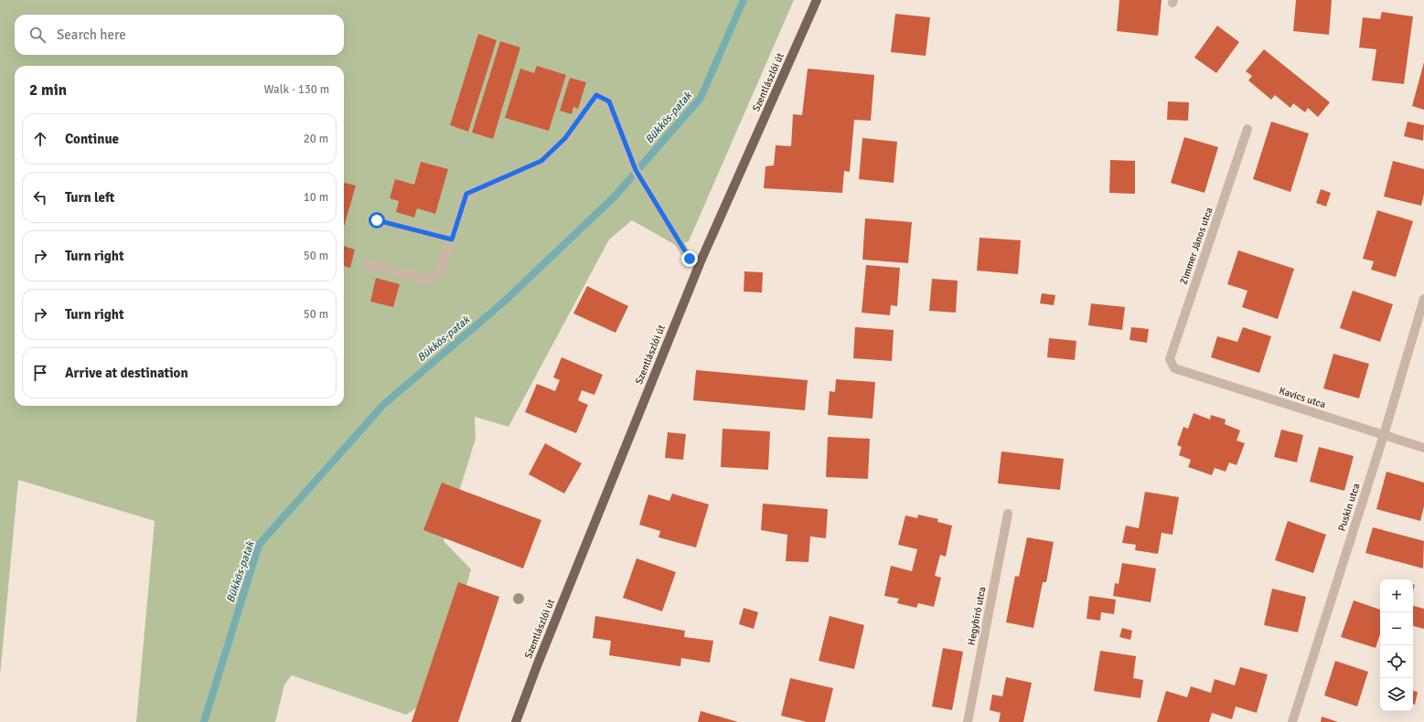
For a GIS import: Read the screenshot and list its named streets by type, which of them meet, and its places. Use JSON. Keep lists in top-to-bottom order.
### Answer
{
  "streets": {
    "main road": ["Szentlászlói út"],
    "street": [
      "Zimmer János utca",
      "Kavics utca",
      "Puskin utca",
      "Hegybíró utca"
    ]
  },
  "crossings": [
    ["Zimmer János utca", "Kavics utca"],
    ["Kavics utca", "Puskin utca"]
  ],
  "water": ["Bükkös-patak"],
  "page": {
    "search": "Search here",
    "heading": ["2 min", "Walk · 130 m"],
    "list": [
      ["Continue", "20 m"],
      ["Turn left", "10 m"],
      ["Turn right", "50 m"],
      ["Turn right", "50 m"],
      "Arrive at destination"
    ],
    "map_buttons": ["+", "−"]
  }
}
